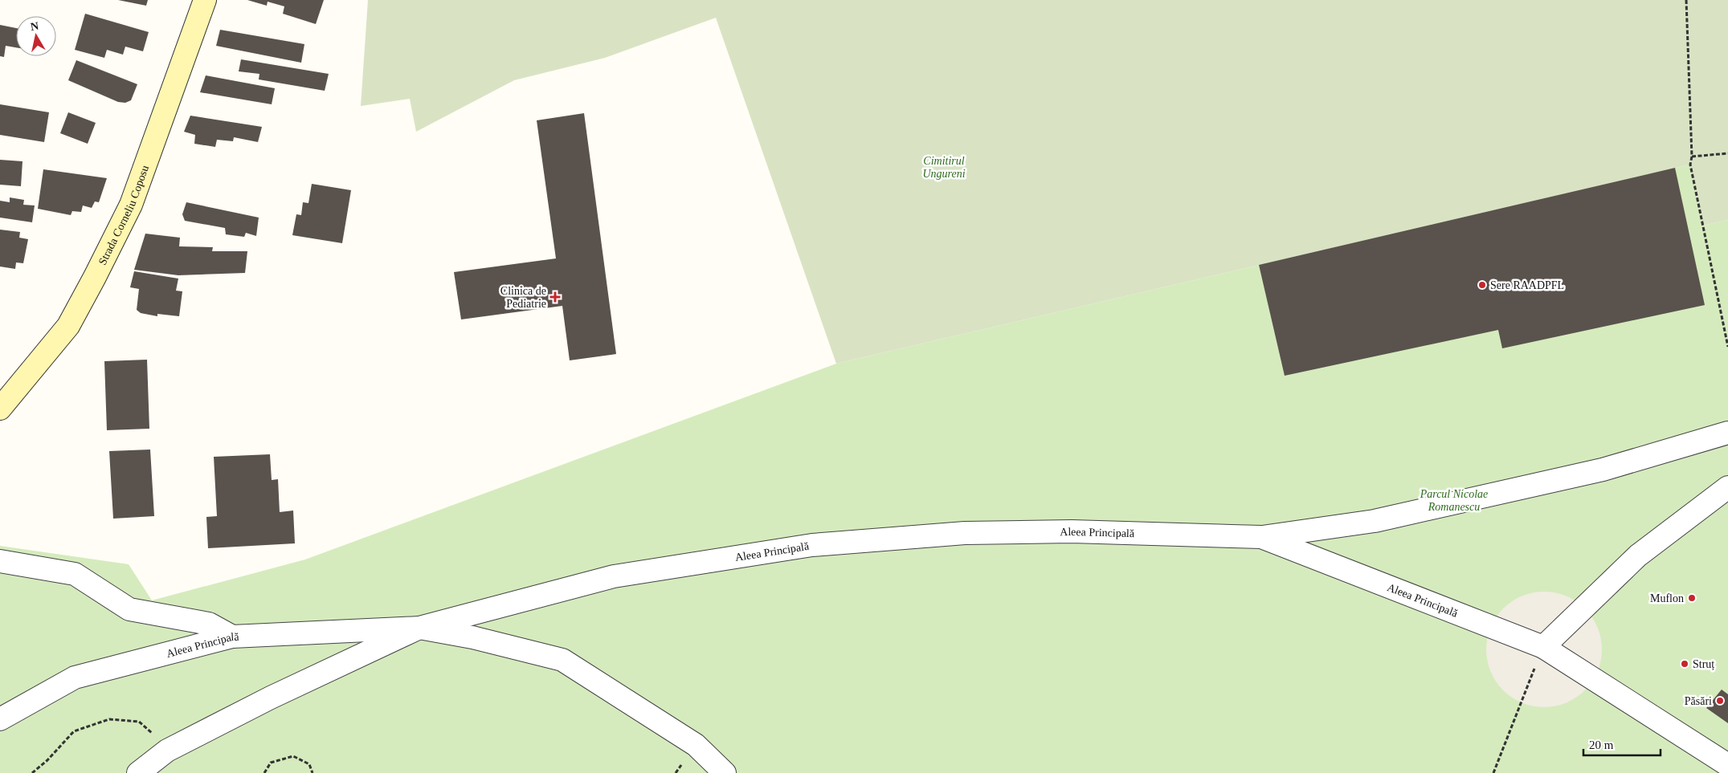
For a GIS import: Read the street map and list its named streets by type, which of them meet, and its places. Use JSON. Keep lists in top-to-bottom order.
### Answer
{
  "streets": {
    "street": ["Strada Corneliu Coposu", "Aleea Principală"]
  },
  "parks": ["Cimitirul Ungureni", "Parcul Nicolae Romanescu"],
  "places": {
    "other": [
      "Sere RAADPFL",
      "Muflon",
      "Struț",
      "Păsări"
    ],
    "health": ["Clinica de Pediatrie"]
  },
  "scale_bar": "20 m",
  "north": "top"
}
